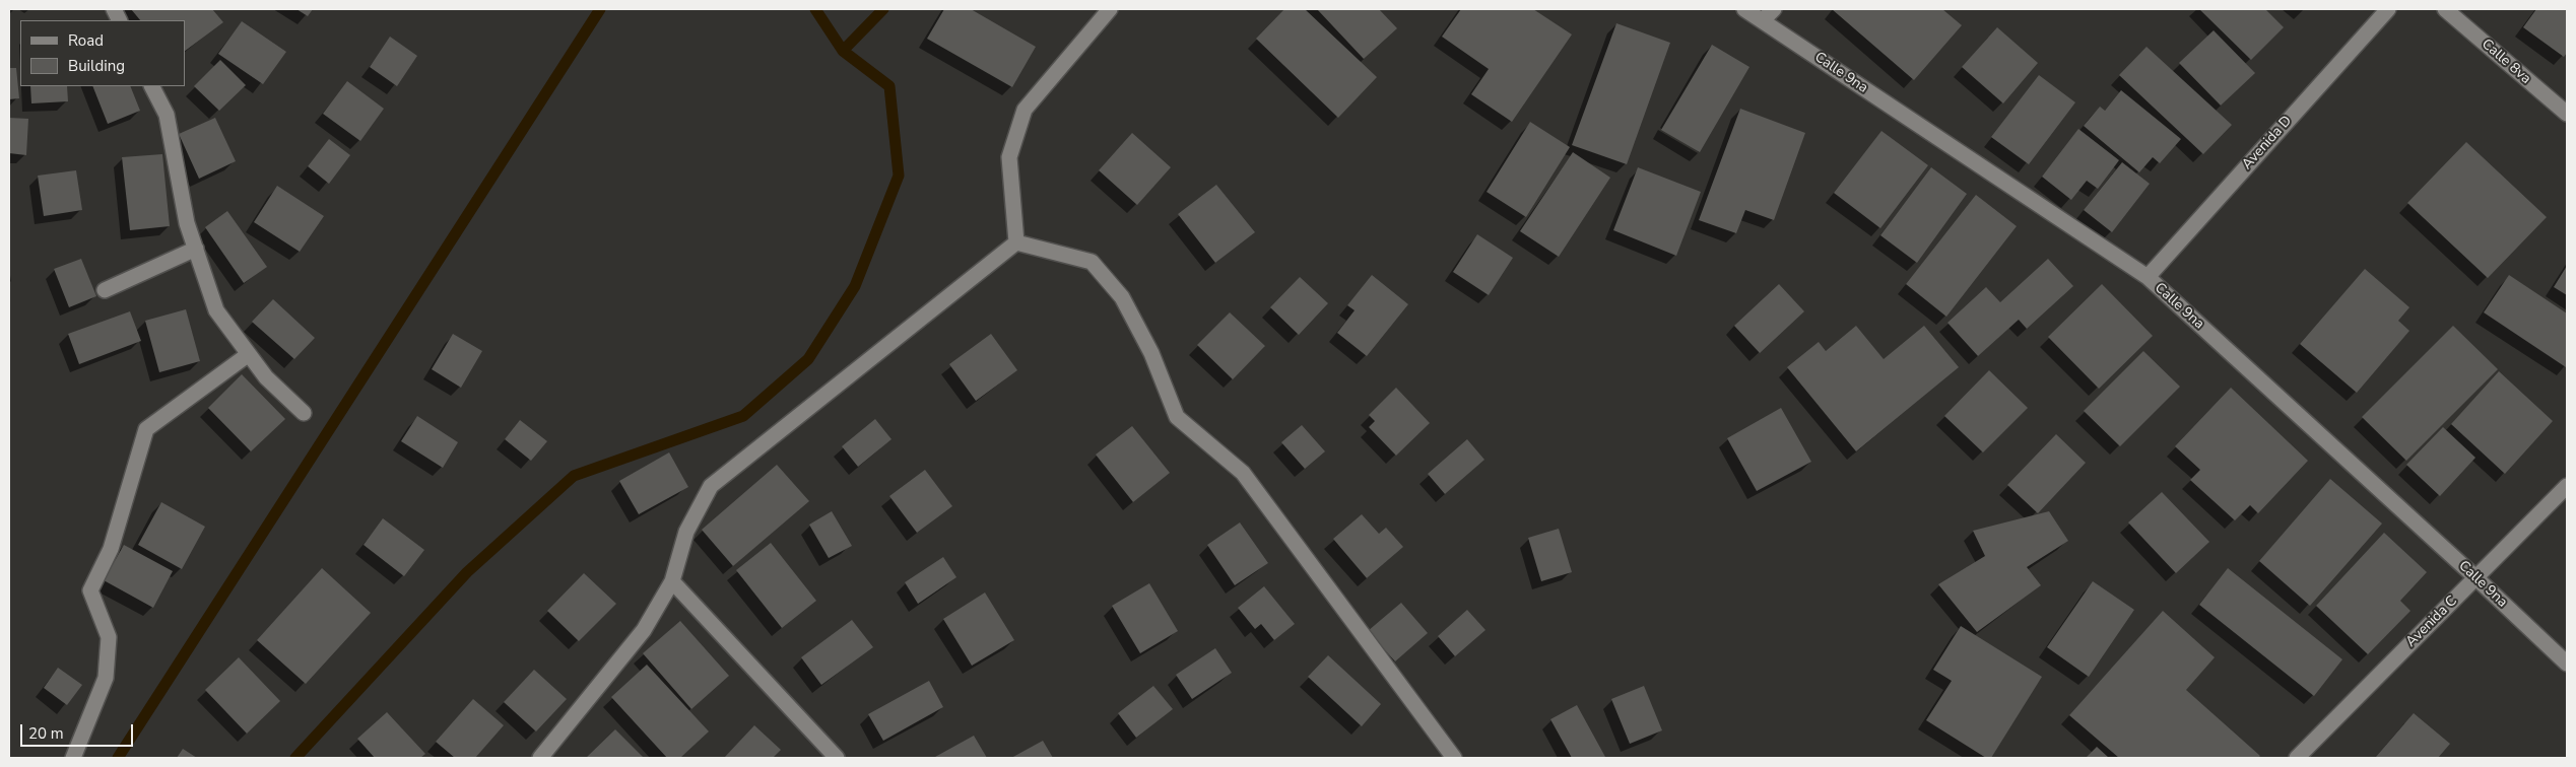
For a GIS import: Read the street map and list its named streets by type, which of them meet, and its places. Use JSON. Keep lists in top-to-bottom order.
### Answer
{
  "streets": {
    "street": [
      "Calle 8va",
      "Calle 9na",
      "Avenida D",
      "Avenida C"
    ]
  },
  "crossings": [
    ["Calle 9na", "Avenida D"],
    ["Calle 9na", "Avenida C"]
  ],
  "legend": ["Road", "Building"],
  "scale_bar": "20 m"
}
